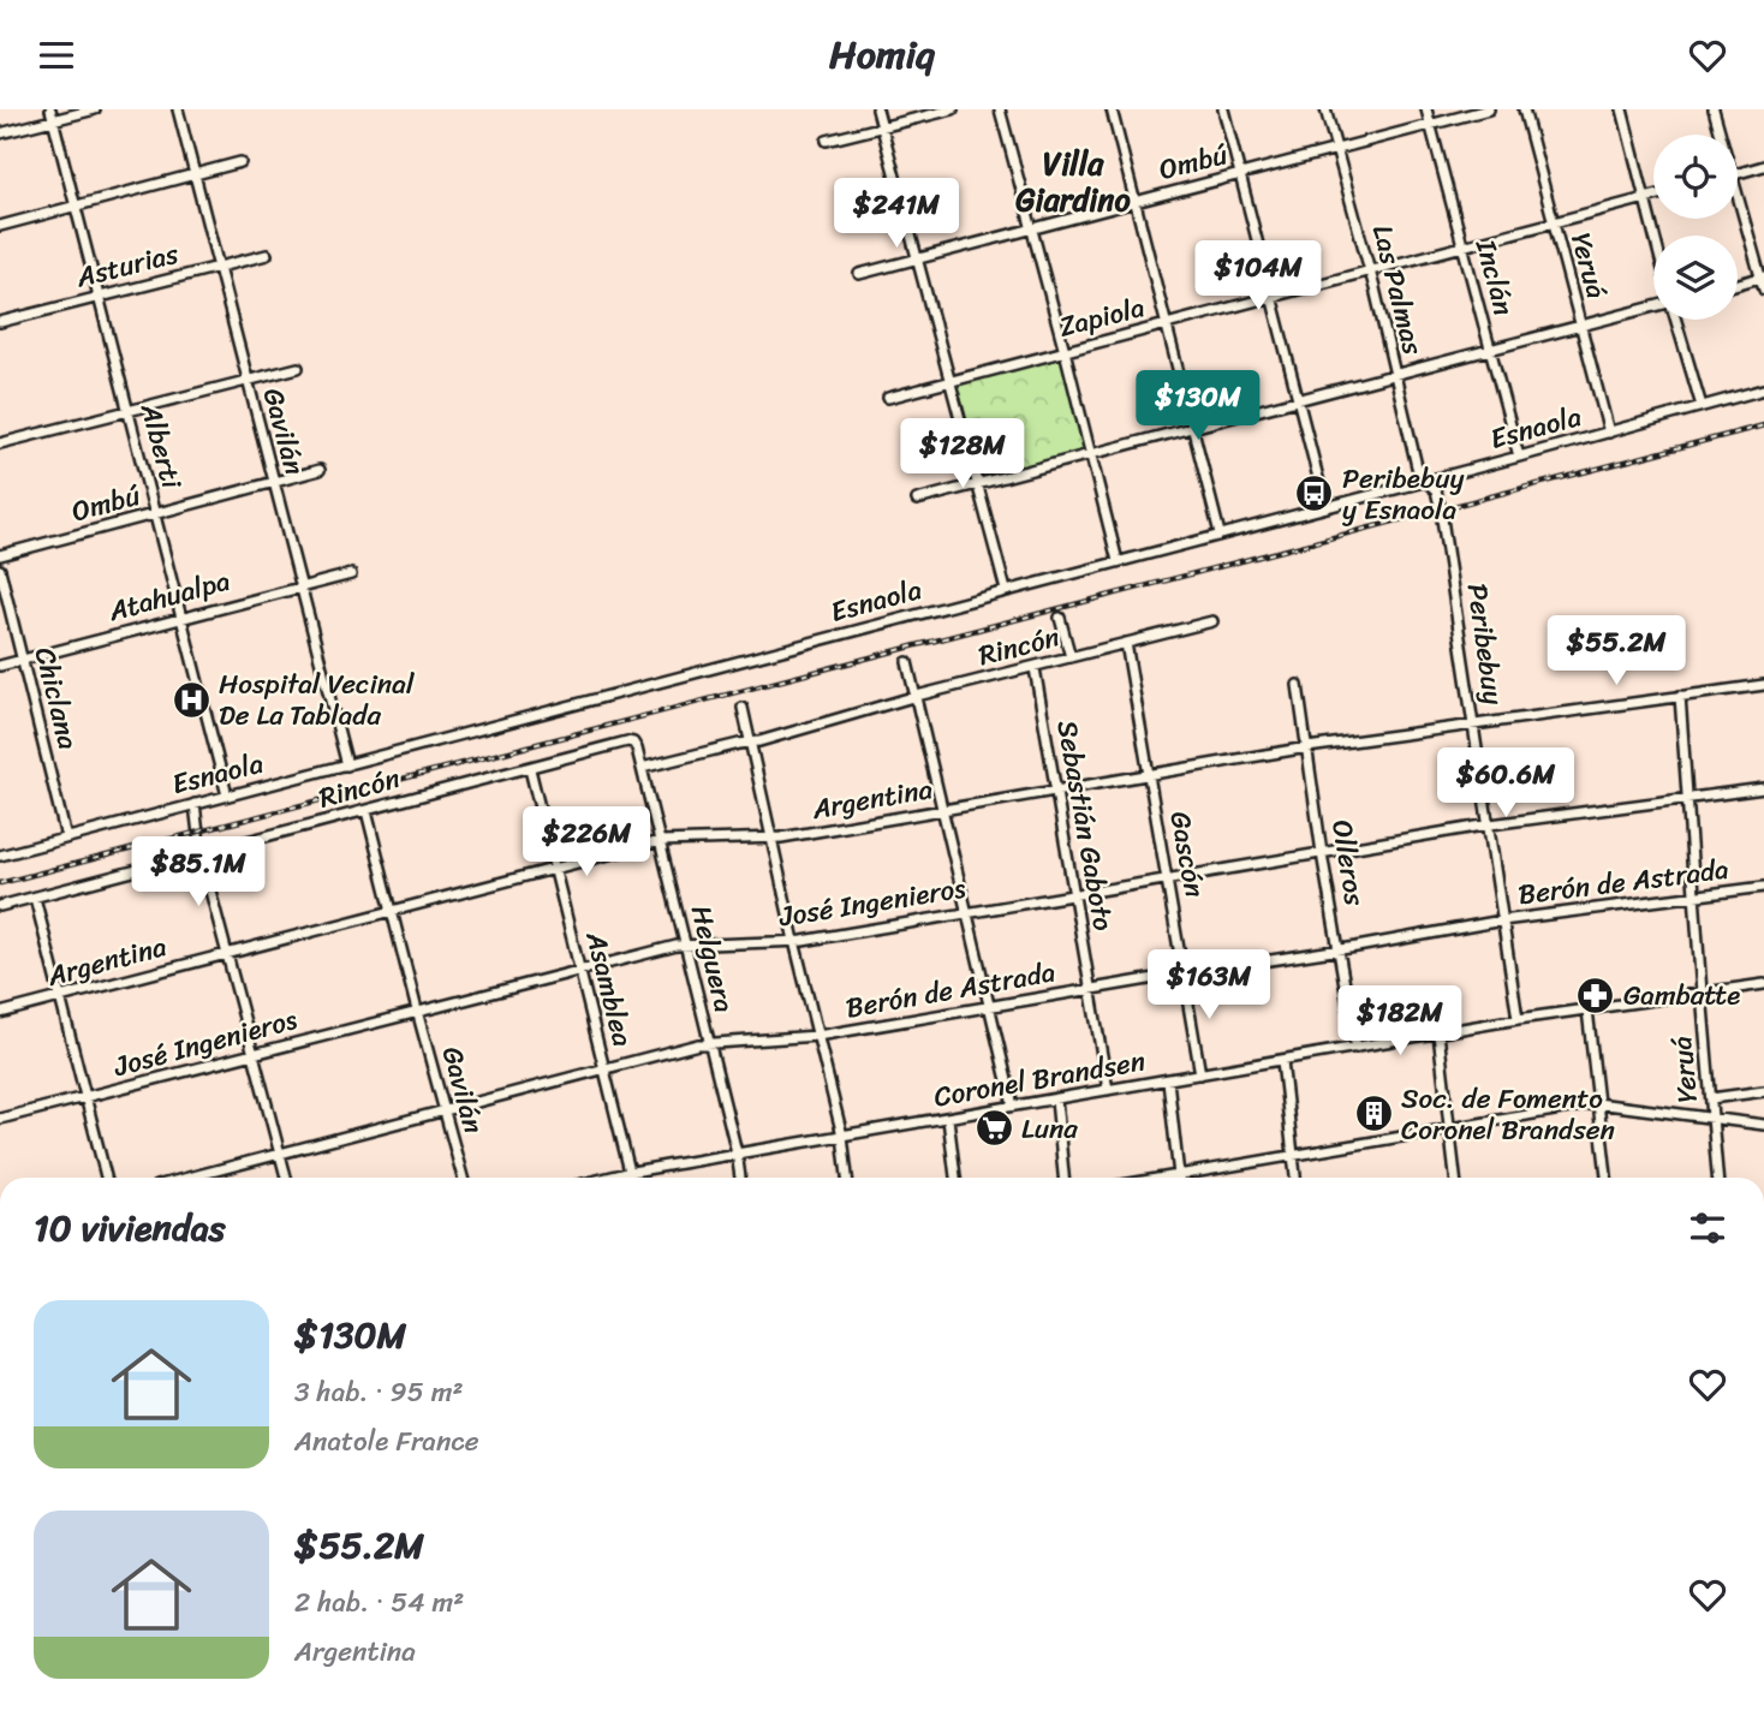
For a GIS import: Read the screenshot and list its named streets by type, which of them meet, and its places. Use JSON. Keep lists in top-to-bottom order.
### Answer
{
  "streets": {
    "street": [
      "Ombú",
      "Asturias",
      "Yeruá",
      "Inclán",
      "Las Palmas",
      "Zapiola",
      "Esnaola",
      "Gavilán",
      "Alberti",
      "Atahualpa",
      "Peribebuy",
      "Rincón",
      "Chiclana",
      "Argentina",
      "Sebastián Gaboto",
      "Gascón",
      "Olleros",
      "Berón de Astrada",
      "José Ingenieros",
      "Helguera",
      "Asamblea",
      "Coronel Brandsen"
    ]
  },
  "crossings": [
    ["Ombú", "Inclán"],
    ["Ombú", "Las Palmas"],
    ["Ombú", "Gavilán"],
    ["Ombú", "Alberti"],
    ["Asturias", "Gavilán"],
    ["Asturias", "Alberti"],
    ["Yeruá", "Zapiola"],
    ["Yeruá", "Esnaola"],
    ["Yeruá", "Argentina"],
    ["Yeruá", "Berón de Astrada"],
    ["Yeruá", "José Ingenieros"],
    ["Yeruá", "Coronel Brandsen"],
    ["Inclán", "Zapiola"],
    ["Inclán", "Esnaola"],
    ["Las Palmas", "Zapiola"],
    ["Las Palmas", "Esnaola"],
    ["Las Palmas", "Peribebuy"],
    ["Esnaola", "Gavilán"],
    ["Esnaola", "Alberti"],
    ["Esnaola", "Peribebuy"],
    ["Esnaola", "Chiclana"],
    ["Gavilán", "Atahualpa"],
    ["Gavilán", "Rincón"],
    ["Gavilán", "Argentina"],
    ["Gavilán", "Berón de Astrada"],
    ["Gavilán", "José Ingenieros"],
    ["Alberti", "Atahualpa"],
    ["Atahualpa", "Chiclana"],
    ["Peribebuy", "Argentina"],
    ["Peribebuy", "Berón de Astrada"],
    ["Peribebuy", "José Ingenieros"],
    ["Peribebuy", "Coronel Brandsen"],
    ["Rincón", "Sebastián Gaboto"],
    ["Rincón", "Gascón"],
    ["Rincón", "Helguera"],
    ["Rincón", "Asamblea"],
    ["Argentina", "Sebastián Gaboto"],
    ["Argentina", "Gascón"],
    ["Argentina", "Olleros"],
    ["Argentina", "Helguera"],
    ["Argentina", "Asamblea"],
    ["Sebastián Gaboto", "Berón de Astrada"],
    ["Sebastián Gaboto", "José Ingenieros"],
    ["Sebastián Gaboto", "Coronel Brandsen"],
    ["Gascón", "Berón de Astrada"],
    ["Gascón", "José Ingenieros"],
    ["Gascón", "Coronel Brandsen"],
    ["Olleros", "Berón de Astrada"],
    ["Olleros", "José Ingenieros"],
    ["Olleros", "Coronel Brandsen"],
    ["Berón de Astrada", "Helguera"],
    ["Berón de Astrada", "Asamblea"],
    ["José Ingenieros", "Helguera"],
    ["José Ingenieros", "Asamblea"],
    ["Helguera", "Coronel Brandsen"],
    ["Asamblea", "Coronel Brandsen"]
  ],
  "districts": ["Villa Giardino"],
  "places": {
    "bus stop": ["Peribebuy y Esnaola"],
    "hospital": ["Hospital Vecinal De La Tablada"],
    "pharmacy": ["Gambatte"],
    "building": ["Soc. de Fomento Coronel Brandsen"],
    "supermarket": ["Luna"]
  },
  "page": {
    "header": "Homiq",
    "price": [
      "$241M",
      "$104M",
      "$130M",
      "$128M",
      "$55.2M",
      "$60.6M",
      "$226M",
      "$85.1M",
      "$163M",
      "$182M"
    ],
    "heading": "10 viviendas",
    "list": [
      {
        "name": "$130M",
        "note": "3 hab. · 95 m² · Anatole France"
      },
      {
        "name": "$55.2M",
        "note": "2 hab. · 54 m² · Argentina"
      }
    ]
  }
}
